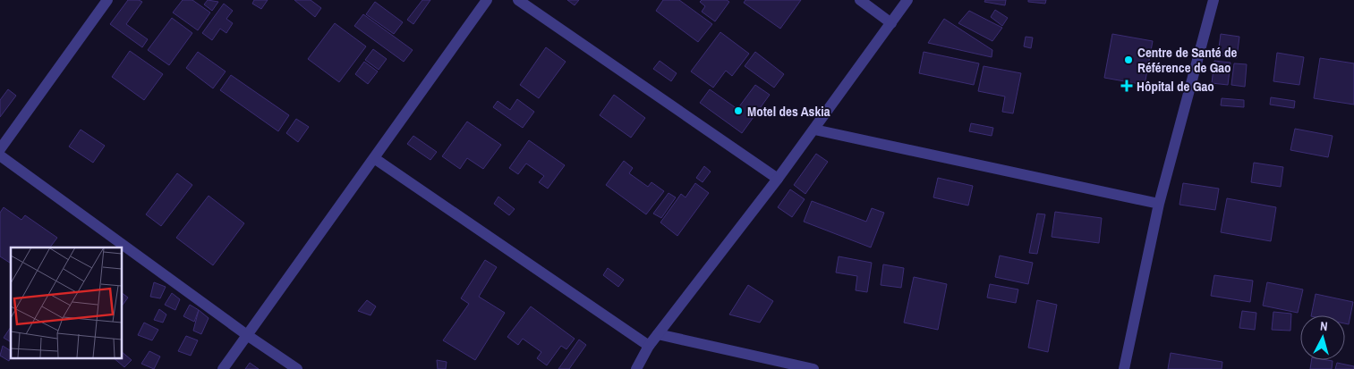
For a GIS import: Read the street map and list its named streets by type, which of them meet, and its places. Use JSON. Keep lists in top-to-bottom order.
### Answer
{
  "places": {
    "other": ["Centre de Santé de Référence de Gao", "Motel des Askia"],
    "health": ["Hôpital de Gao"]
  },
  "north": "top"
}
